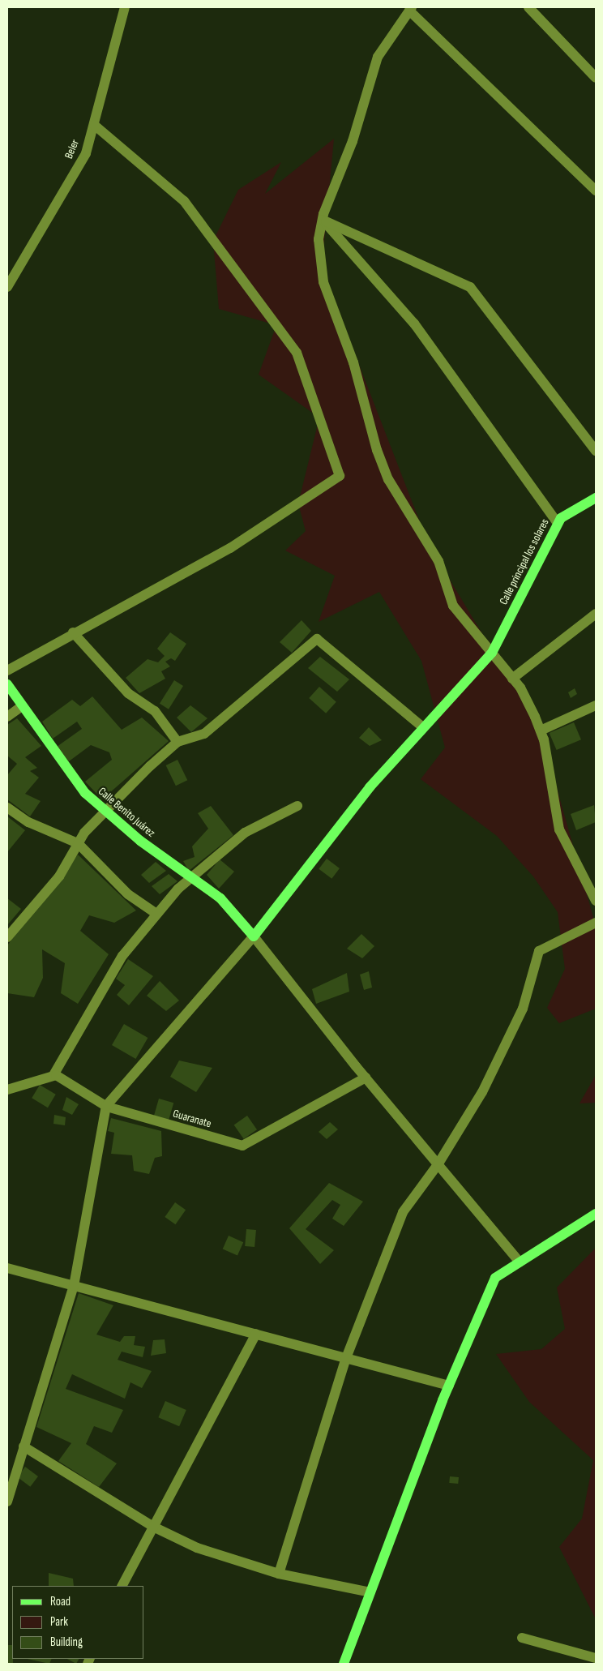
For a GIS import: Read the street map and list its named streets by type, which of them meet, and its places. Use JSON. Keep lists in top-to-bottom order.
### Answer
{
  "streets": {
    "main road": ["Calle principal los solares", "Calle Benito Juárez"],
    "street": ["Beler", "Guaranate"]
  },
  "crossings": [
    ["Calle principal los solares", "Calle Benito Juárez"]
  ],
  "legend": ["Road", "Park", "Building"]
}
